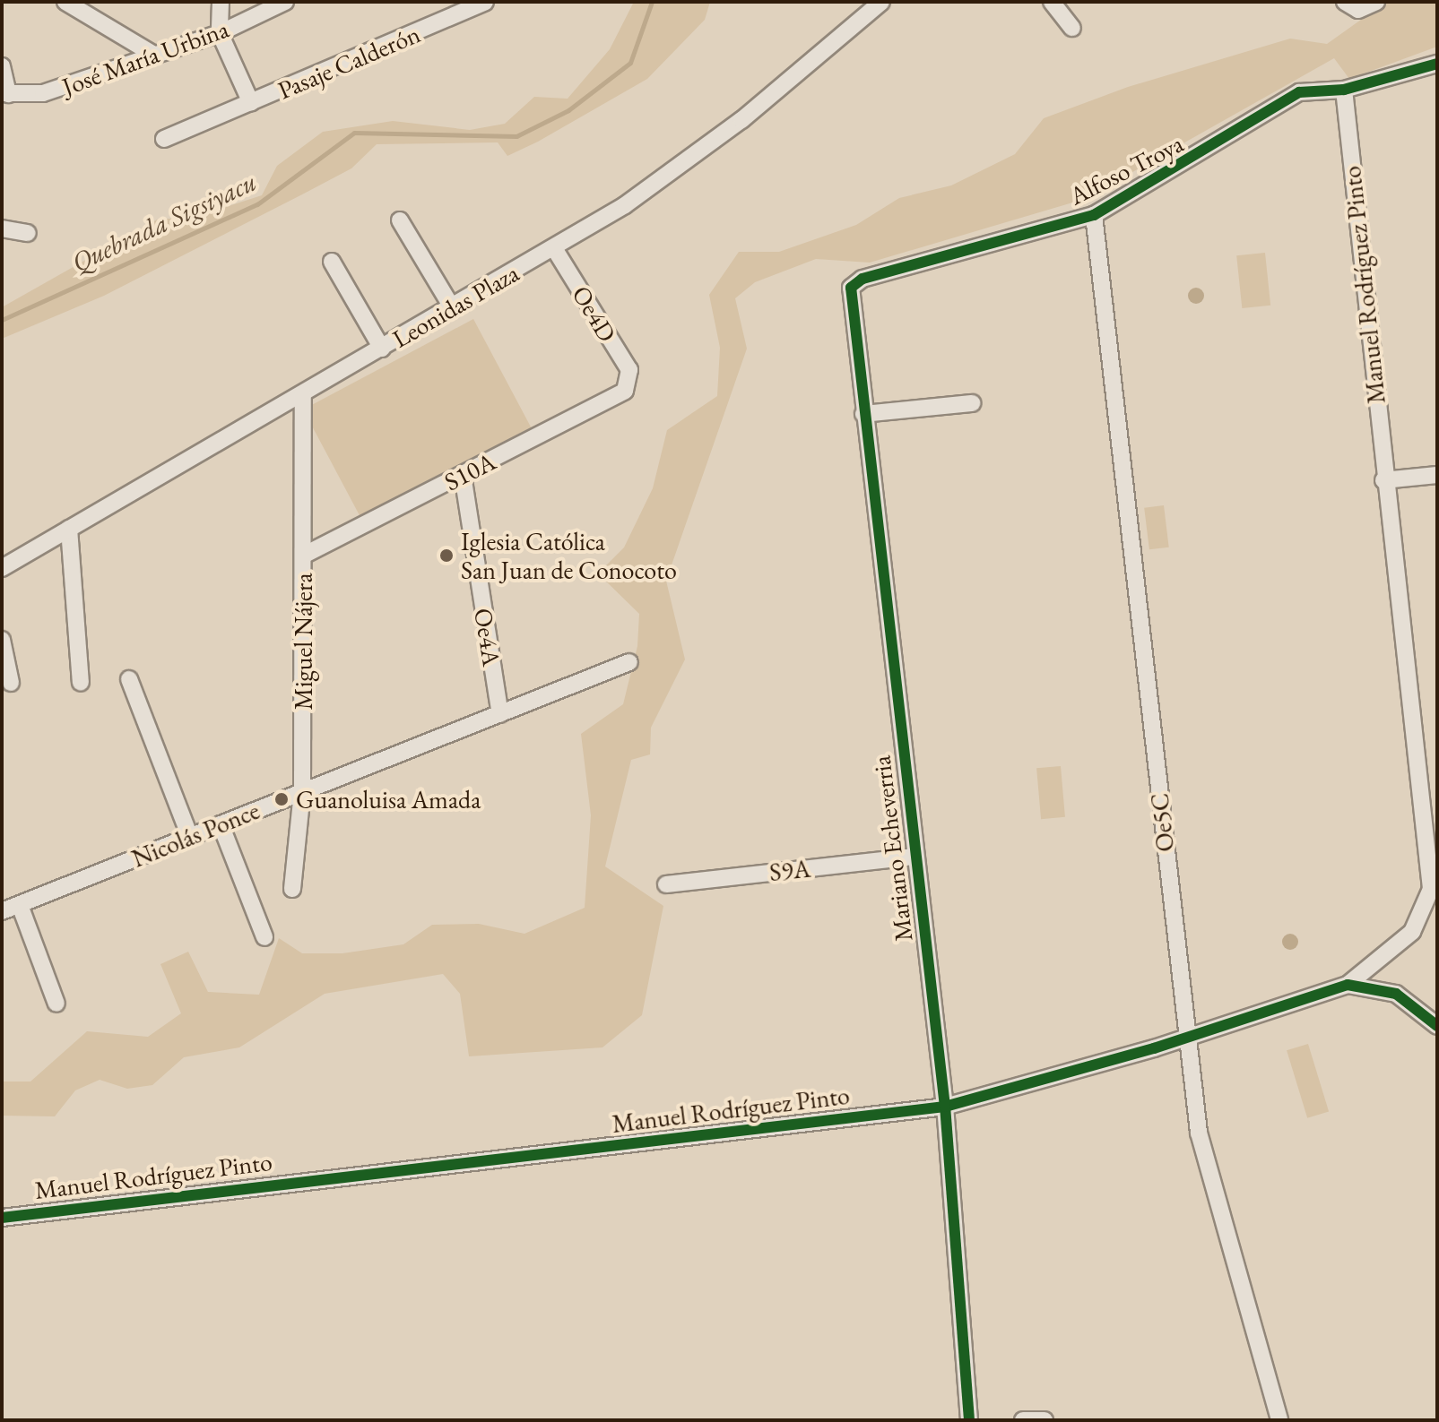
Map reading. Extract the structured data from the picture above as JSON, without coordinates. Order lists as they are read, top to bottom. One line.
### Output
{"streets":{"street":["José María Urbina","Pasaje Calderón","Alfoso Troya","Manuel Rodríguez Pinto","Leonidas Plaza","Oe4D","S10A","Oe4A","Miguel Nájera","Oe5C","Nicolás Ponce","Mariano Echeverria","S9A"]},"crossings":[["Alfoso Troya","Manuel Rodríguez Pinto"],["Alfoso Troya","Oe5C"],["Alfoso Troya","Mariano Echeverria"],["Manuel Rodríguez Pinto","Oe5C"],["Manuel Rodríguez Pinto","Mariano Echeverria"],["Leonidas Plaza","Oe4D"],["Leonidas Plaza","Miguel Nájera"],["Oe4D","S10A"],["S10A","Oe4A"],["S10A","Miguel Nájera"],["Oe4A","Nicolás Ponce"],["Miguel Nájera","Nicolás Ponce"],["Mariano Echeverria","S9A"]],"water":["Quebrada Sigsiyacu"],"places":["Iglesia Católica San Juan de Conocoto","Guanoluisa Amada"]}
